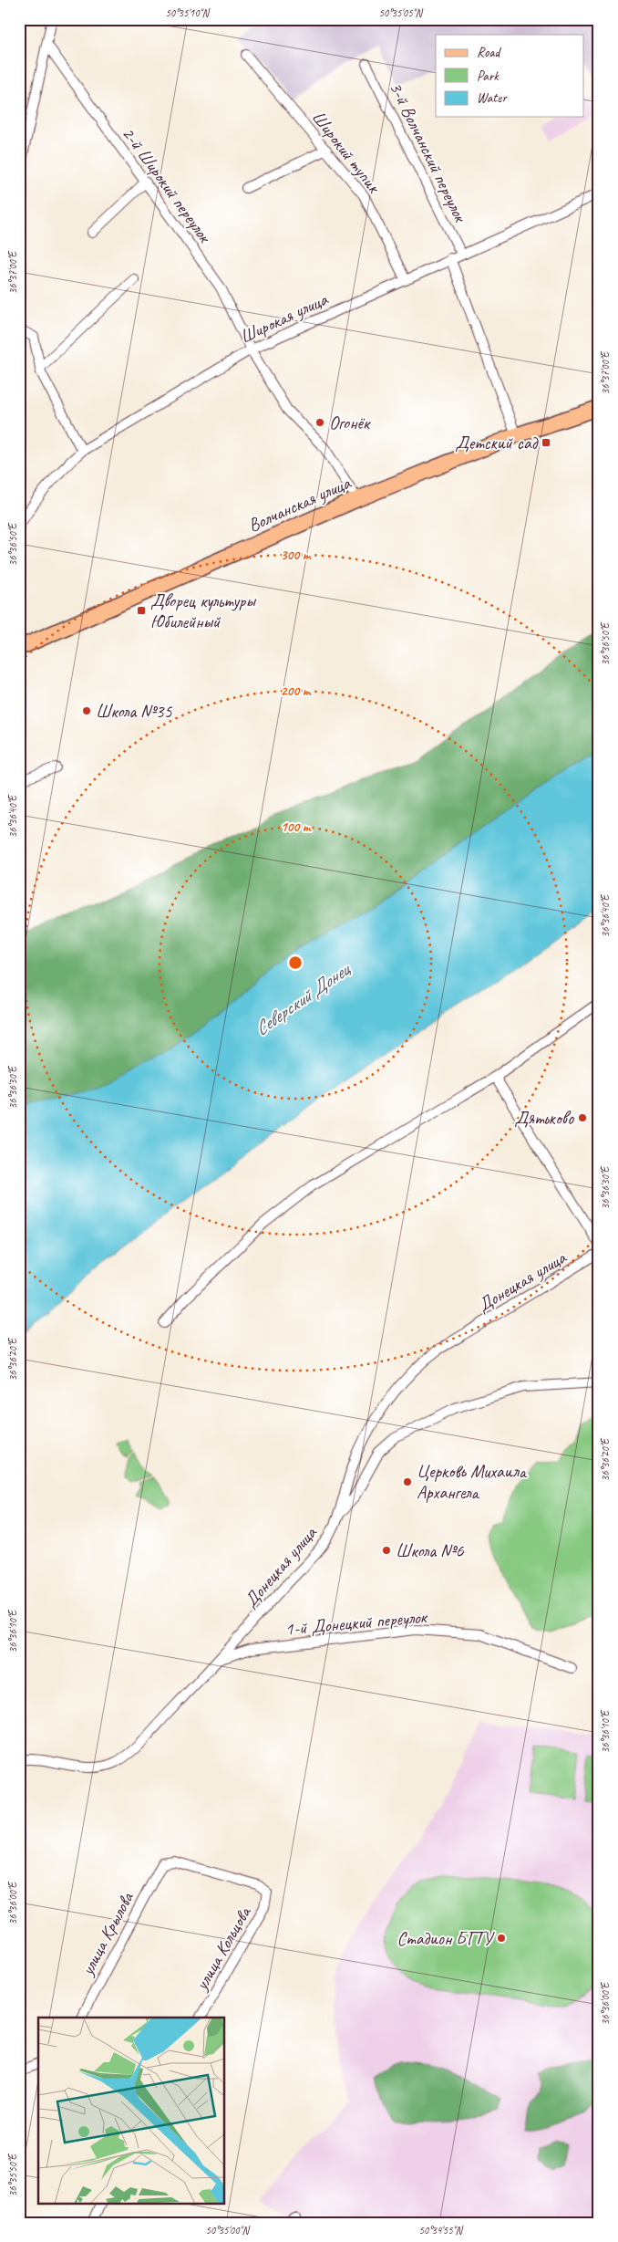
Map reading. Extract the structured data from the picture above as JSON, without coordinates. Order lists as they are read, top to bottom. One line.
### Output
{"streets":{"main road":["Волчанская улица"],"street":["Широкий тупик","3-й Волчанский переулок","2-й Широкий переулок","Широкая улица","Донецкая улица","1-й Донецкий переулок","улица Крылова","улица Кольцова"]},"crossings":[["Широкий тупик","Широкая улица"],["3-й Волчанский переулок","Широкая улица"],["2-й Широкий переулок","Широкая улица"],["2-й Широкий переулок","Волчанская улица"],["Донецкая улица","1-й Донецкий переулок"],["улица Крылова","улица Кольцова"]],"water":["Северский Донец"],"places":{"other":["Огонёк","Школа №35","Дятьково","Церковь Михаила Архангела","Школа №6","Стадион БГТУ"],"transit":["Детский сад","Дворец культуры Юбилейный"]},"legend":["Road","Park","Water"],"coordinates":["50°35'10\"N","50°35'05\"N","36°37'00\"E","36°36'50\"E","36°36'40\"E","36°36'30\"E","36°36'20\"E","36°36'10\"E","36°36'00\"E","36°35'50\"E","50°35'00\"N","50°34'55\"N"],"rings":["300 m","200 m","100 m"]}
